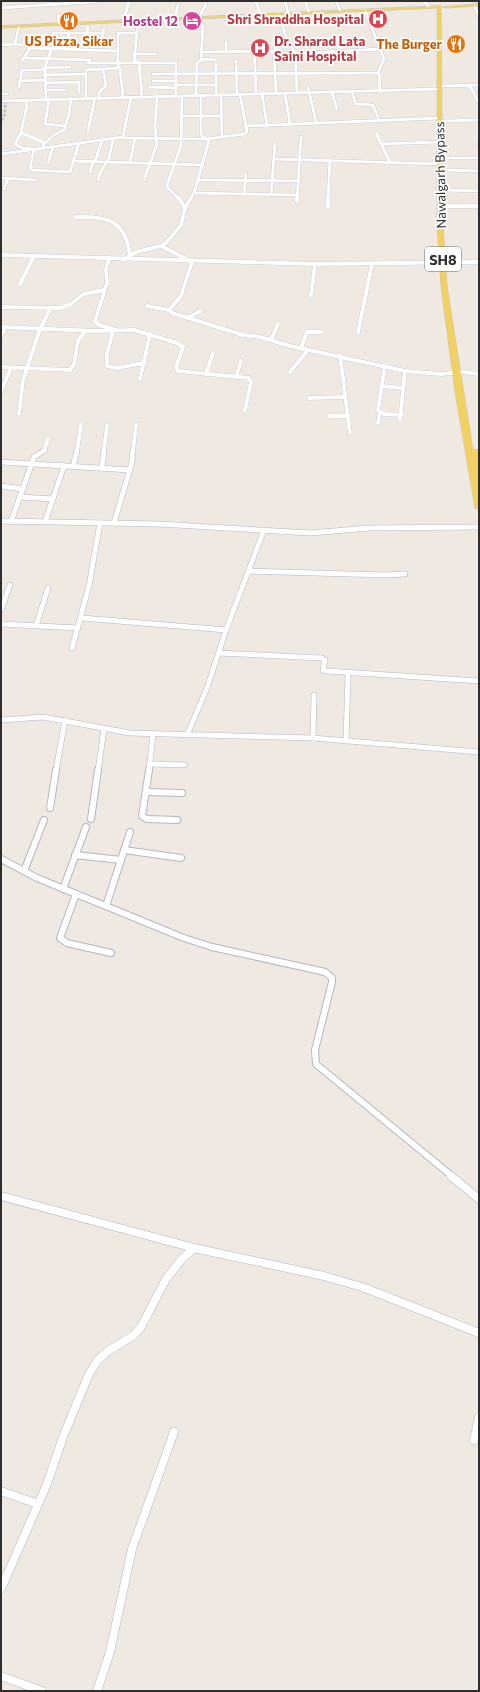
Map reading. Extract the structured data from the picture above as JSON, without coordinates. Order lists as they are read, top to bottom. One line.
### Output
{"streets":{"main road":["Nawalgarh Bypass","SH8"]},"places":{"hospital":["Shri Shraddha Hospital","Dr. Sharad Lata Saini Hospital"],"restaurant":["US Pizza, Sikar","The Burger"],"hotel":["Hostel 12"]}}
